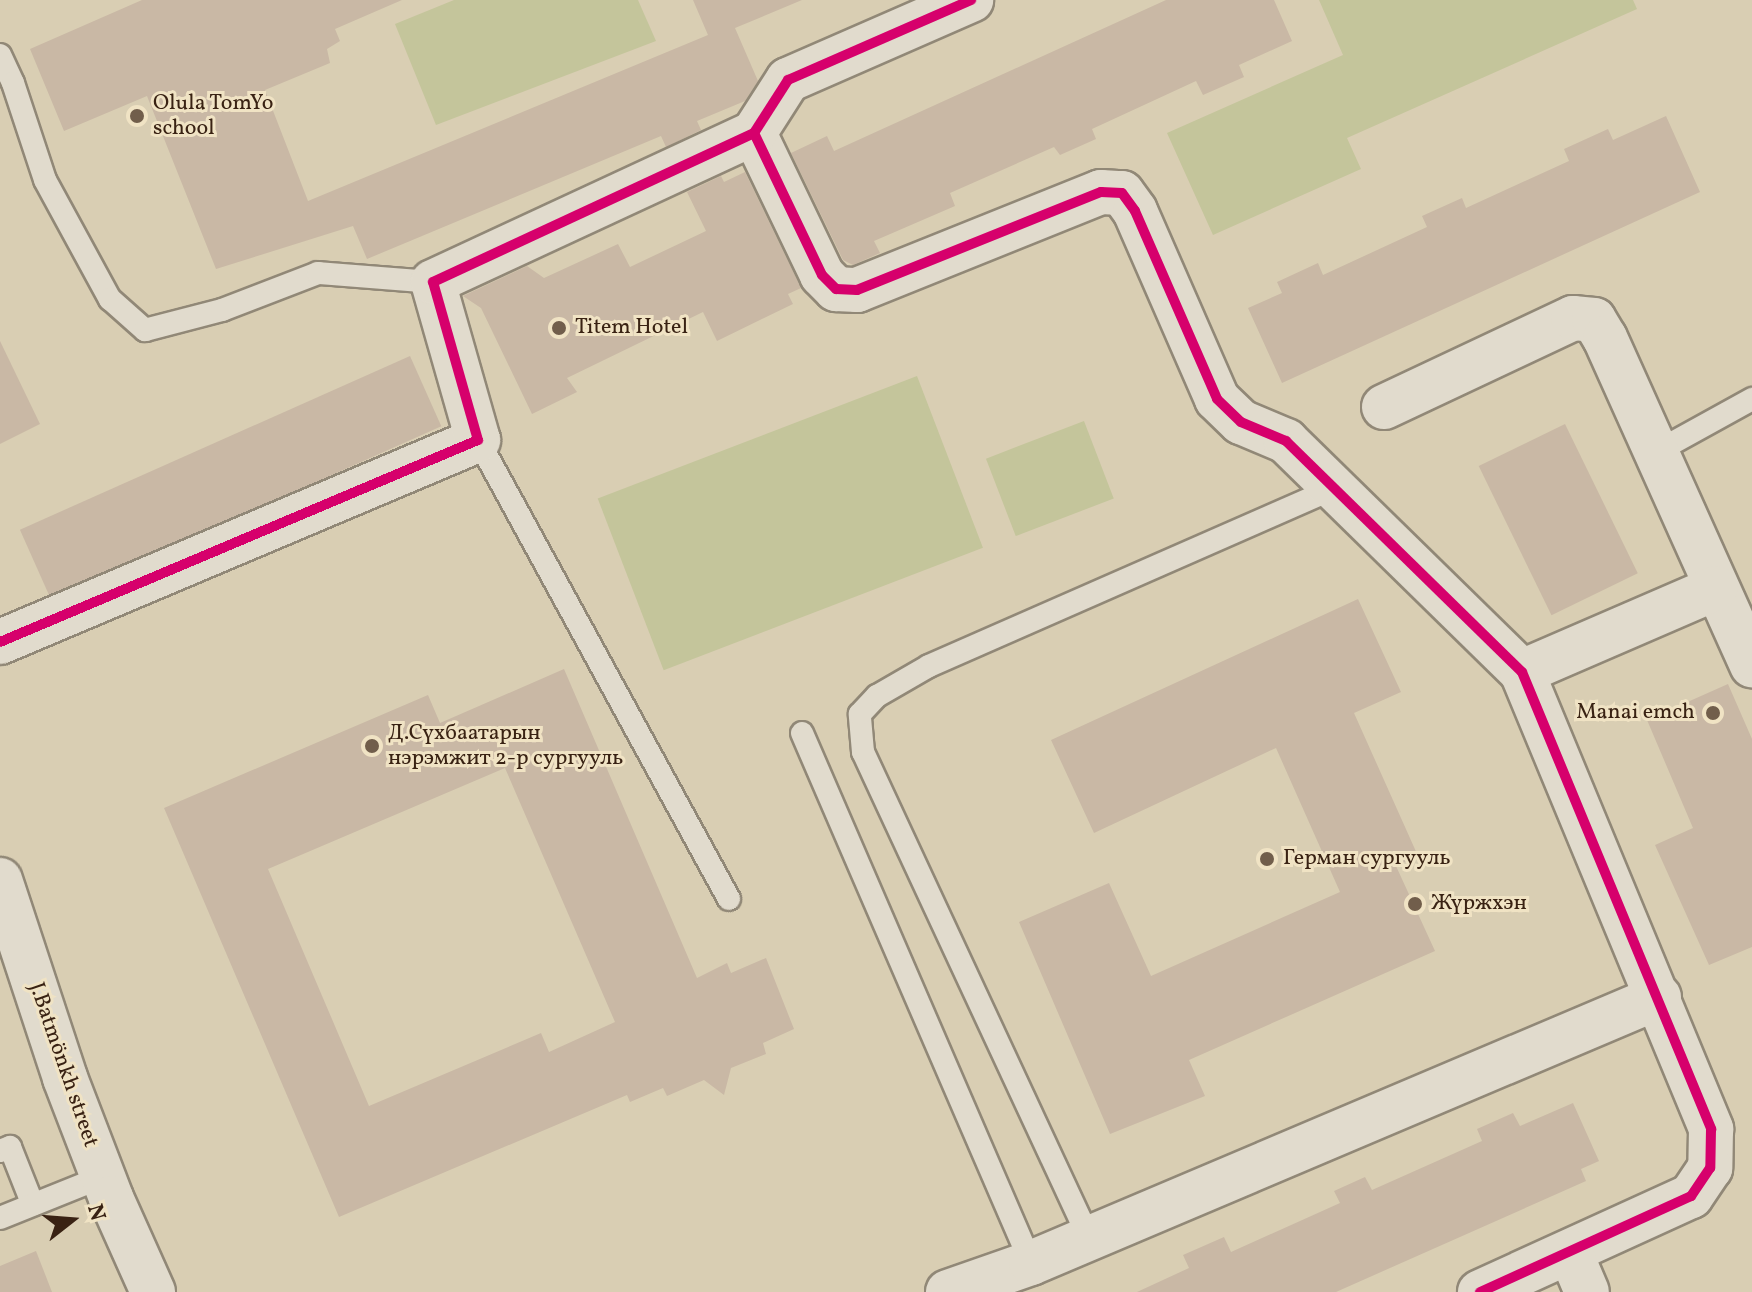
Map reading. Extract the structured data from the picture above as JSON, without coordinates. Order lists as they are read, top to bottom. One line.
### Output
{"streets":{"street":["J.Batmönkh street"]},"places":["Olula TomYo school","Titem Hotel","Manai emch","Д.Сүхбаатарын нэрэмжит 2-р сургууль","Герман сургууль","Жүржхэн"],"north":"right"}
